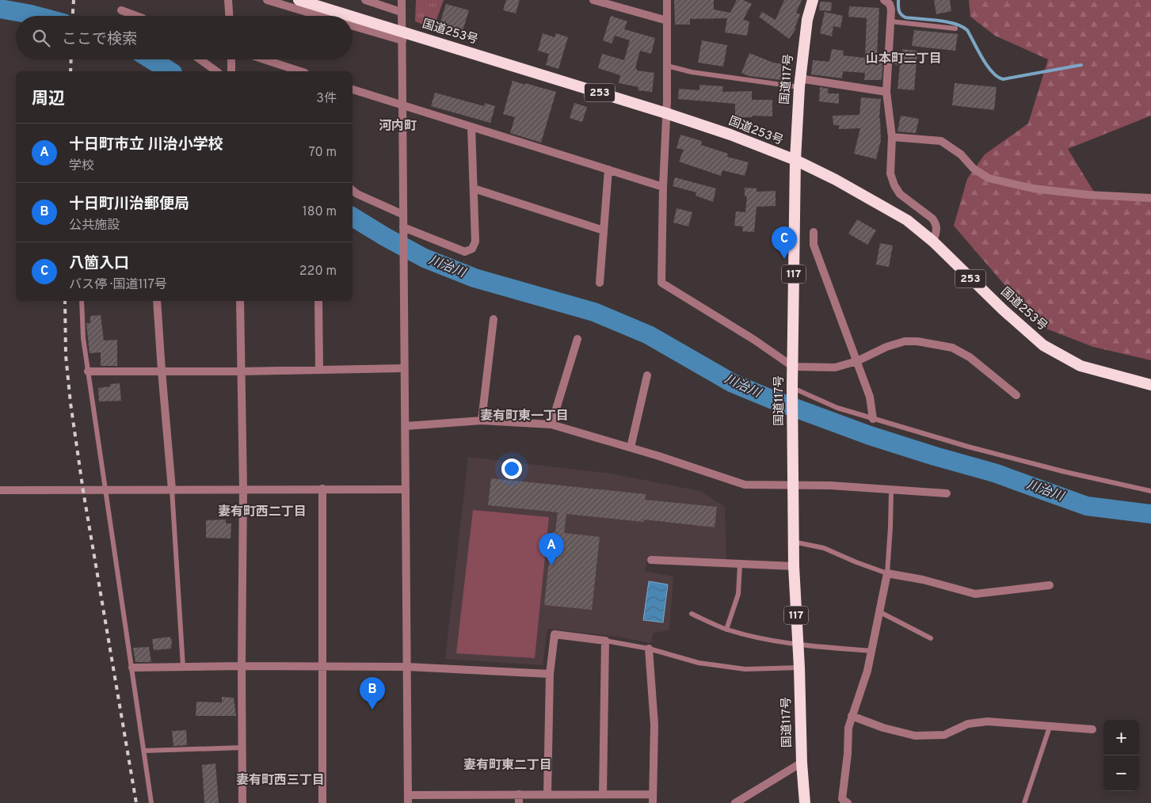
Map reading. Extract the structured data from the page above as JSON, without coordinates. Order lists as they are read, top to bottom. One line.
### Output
{"streets":{"highway":["国道253号","国道117号","253","117"]},"crossings":[["国道253号","国道117号"]],"districts":["山本町二丁目","河内町","妻有町東一丁目","妻有町西二丁目","妻有町東二丁目","妻有町西三丁目"],"water":["川治川"],"page":{"search":"ここで検索","heading":["周辺","3件"],"list":[{"mark":"A","name":"十日町市立 川治小学校","note":"学校","value":"70 m"},{"mark":"B","name":"十日町川治郵便局","note":"公共施設","value":"180 m"},{"mark":"C","name":"八箇入口","note":"バス停 · 国道117号","value":"220 m"}],"pins":["C","A","B"],"map_buttons":["+","−"]}}
